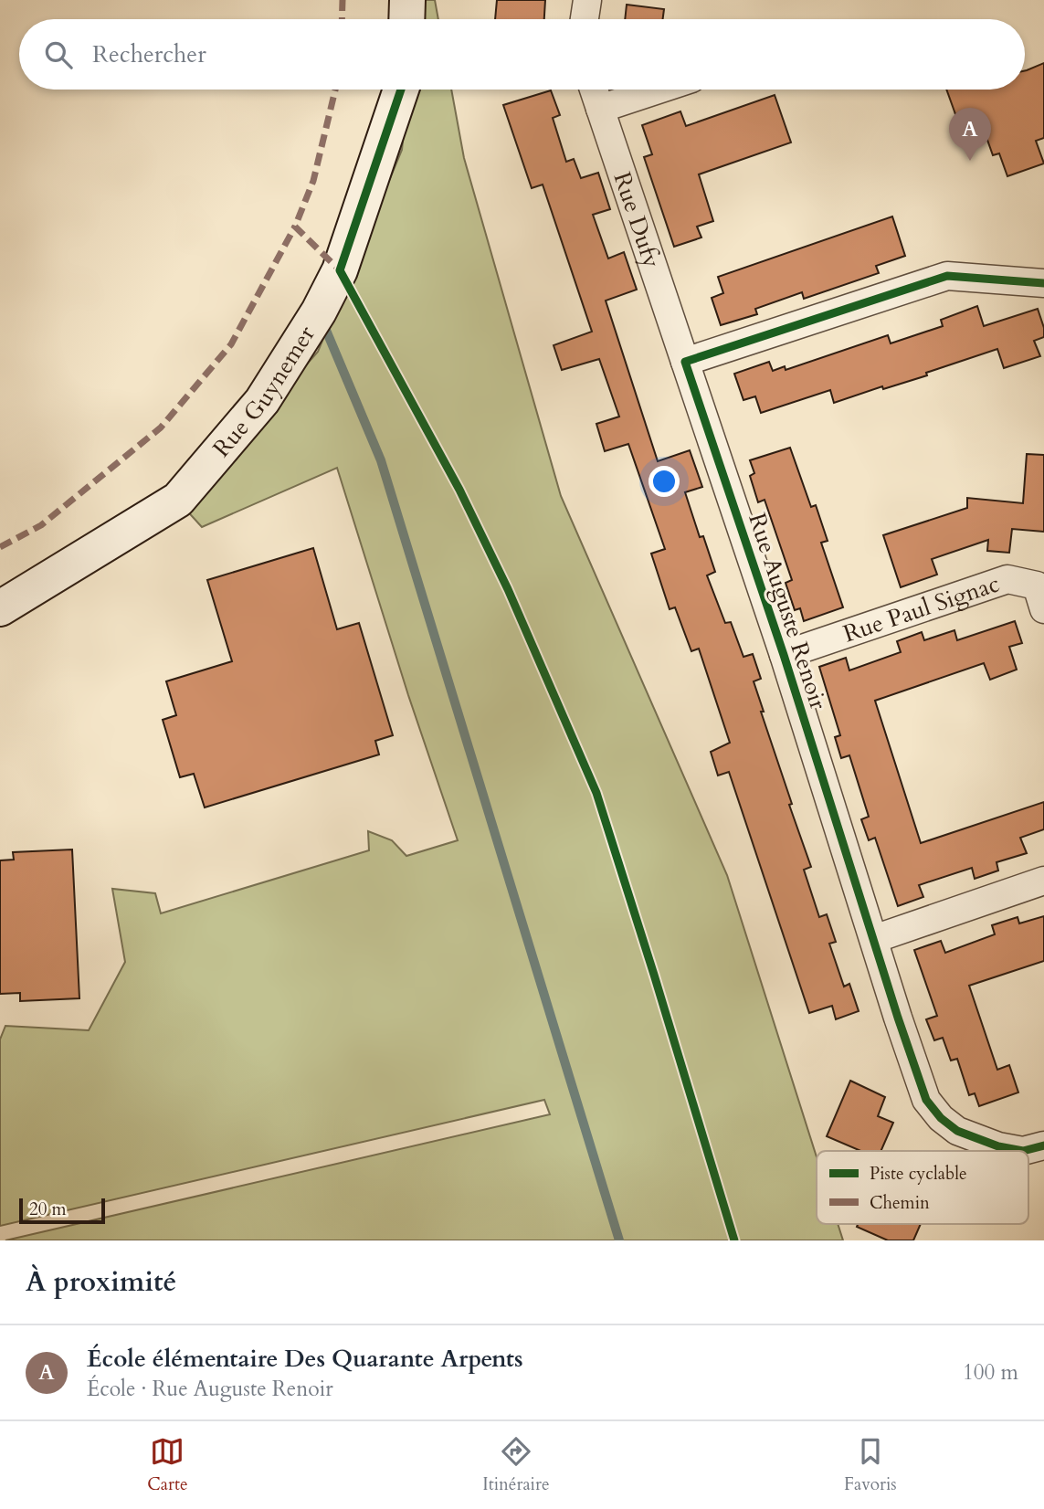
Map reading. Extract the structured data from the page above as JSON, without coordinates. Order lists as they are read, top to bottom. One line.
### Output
{"streets":{"street":["Rue Dufy","Rue Guynemer","Rue Paul Signac","Rue Auguste Renoir"]},"crossings":[["Rue Dufy","Rue Auguste Renoir"],["Rue Paul Signac","Rue Auguste Renoir"]],"legend":["Piste cyclable","Chemin"],"scale_bar":"20 m","page":{"search":"Rechercher","pins":"A","scale":"20 m","heading":"À proximité","list":[{"mark":"A","name":"École élémentaire Des Quarante Arpents","note":"École · Rue Auguste Renoir","value":"100 m"}],"nav":["Carte","Itinéraire","Favoris"]}}
